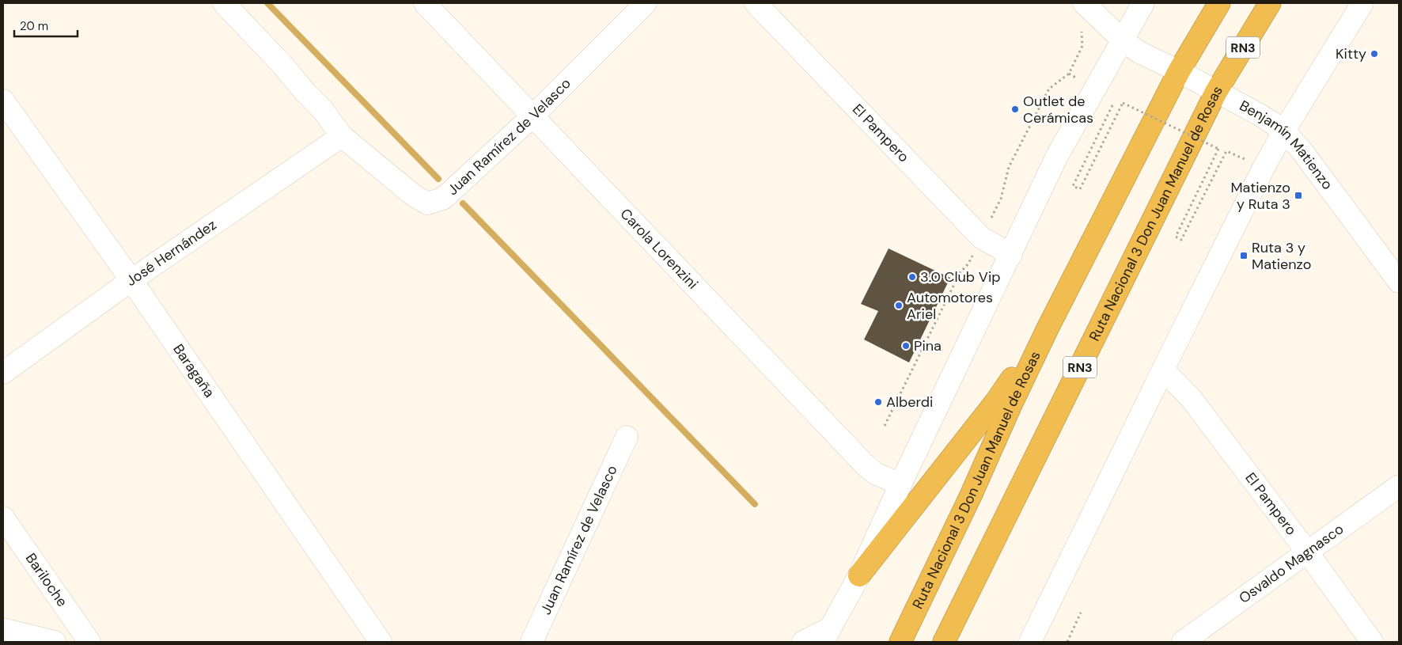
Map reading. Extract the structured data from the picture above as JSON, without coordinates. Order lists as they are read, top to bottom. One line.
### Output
{"streets":{"highway":["RN3","Ruta Nacional 3 Don Juan Manuel de Rosas"],"street":["El Pampero","Juan Ramírez de Velasco","Benjamín Matienzo","Carola Lorenzini","José Hernández","Baragaña","Osvaldo Magnasco","Bariloche"]},"crossings":[["El Pampero","Osvaldo Magnasco"],["Juan Ramírez de Velasco","Carola Lorenzini"],["Juan Ramírez de Velasco","José Hernández"],["Benjamín Matienzo","Ruta Nacional 3 Don Juan Manuel de Rosas"],["José Hernández","Baragaña"]],"places":{"other":["Kitty","Outlet de Cerámicas","3.0 Club Vip","Automotores Ariel","Pina","Alberdi"],"transit":["Matienzo y Ruta 3","Ruta 3 y Matienzo"]},"scale_bar":"20 m"}
